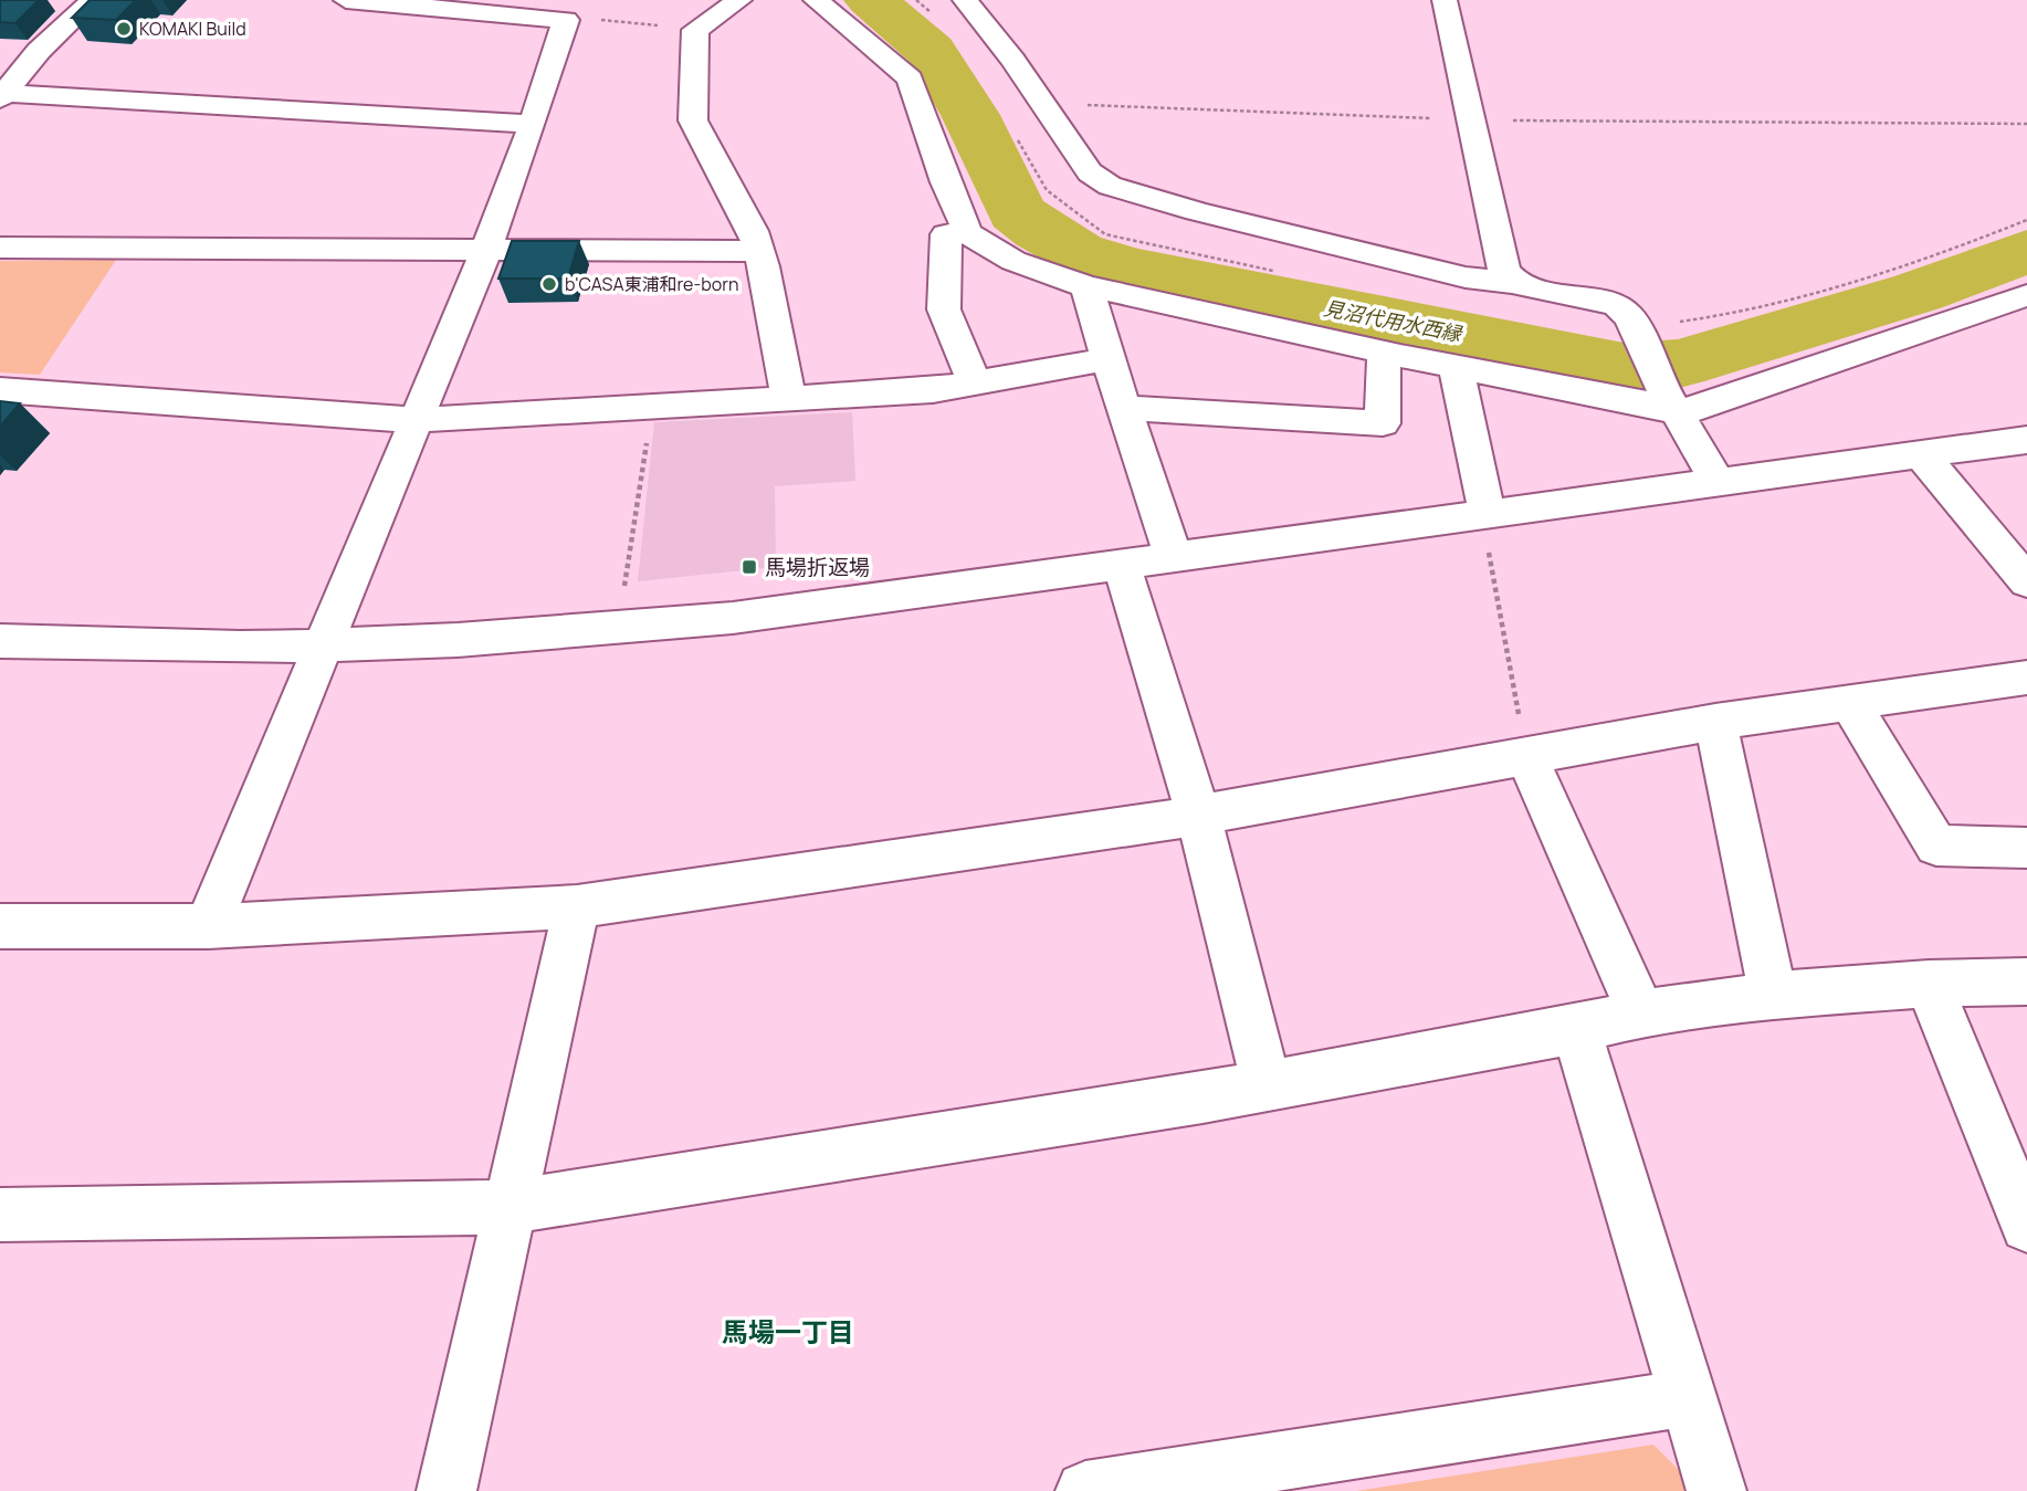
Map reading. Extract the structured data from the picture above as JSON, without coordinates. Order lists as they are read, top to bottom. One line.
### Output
{"districts":["馬場一丁目"],"water":["見沼代用水西縁"],"places":{"other":["KOMAKI Build","b'CASA東浦和re-born"],"transit":["馬場折返場"]}}
